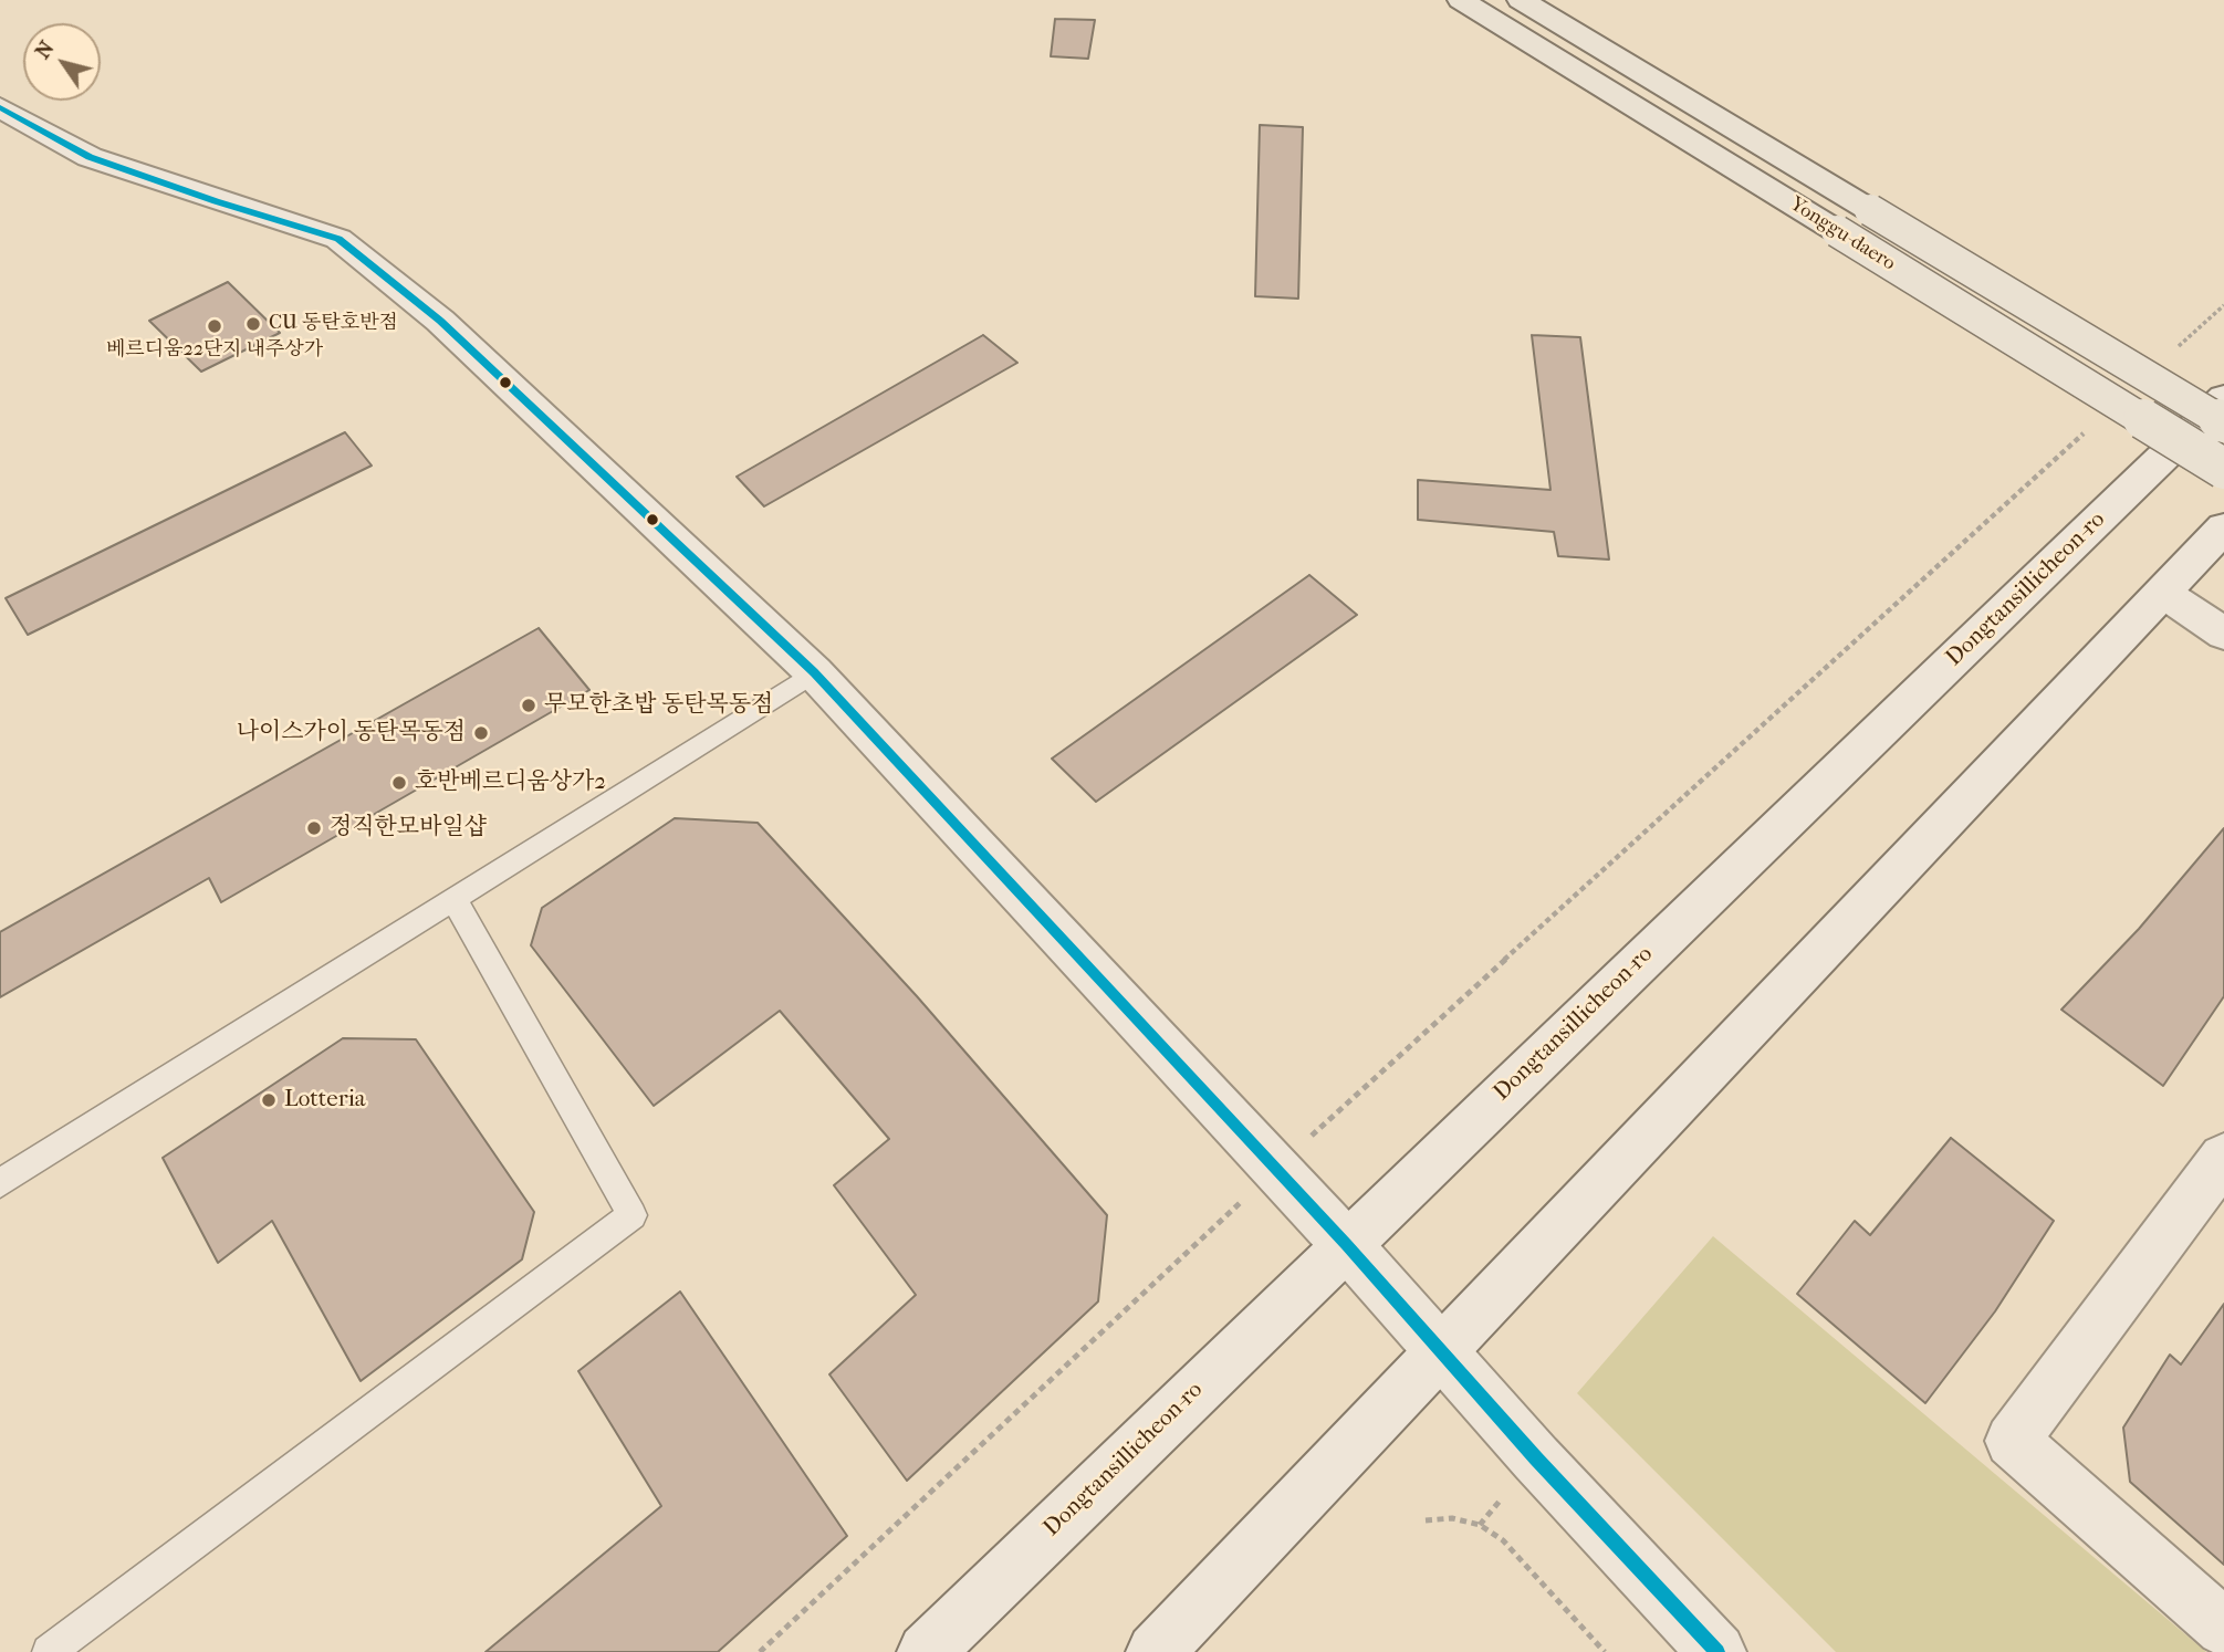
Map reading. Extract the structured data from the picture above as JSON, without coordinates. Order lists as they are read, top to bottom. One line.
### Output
{"streets":{"highway":["Yonggu-daero"],"main road":["Dongtansillicheon-ro"]},"places":["CU 동탄호반점","베르디움22단지 내주상가","무모한초밥 동탄목동점","나이스가이 동탄목동점","호반베르디움상가2","정직한모바일샵","Lotteria"],"north":"top left"}
